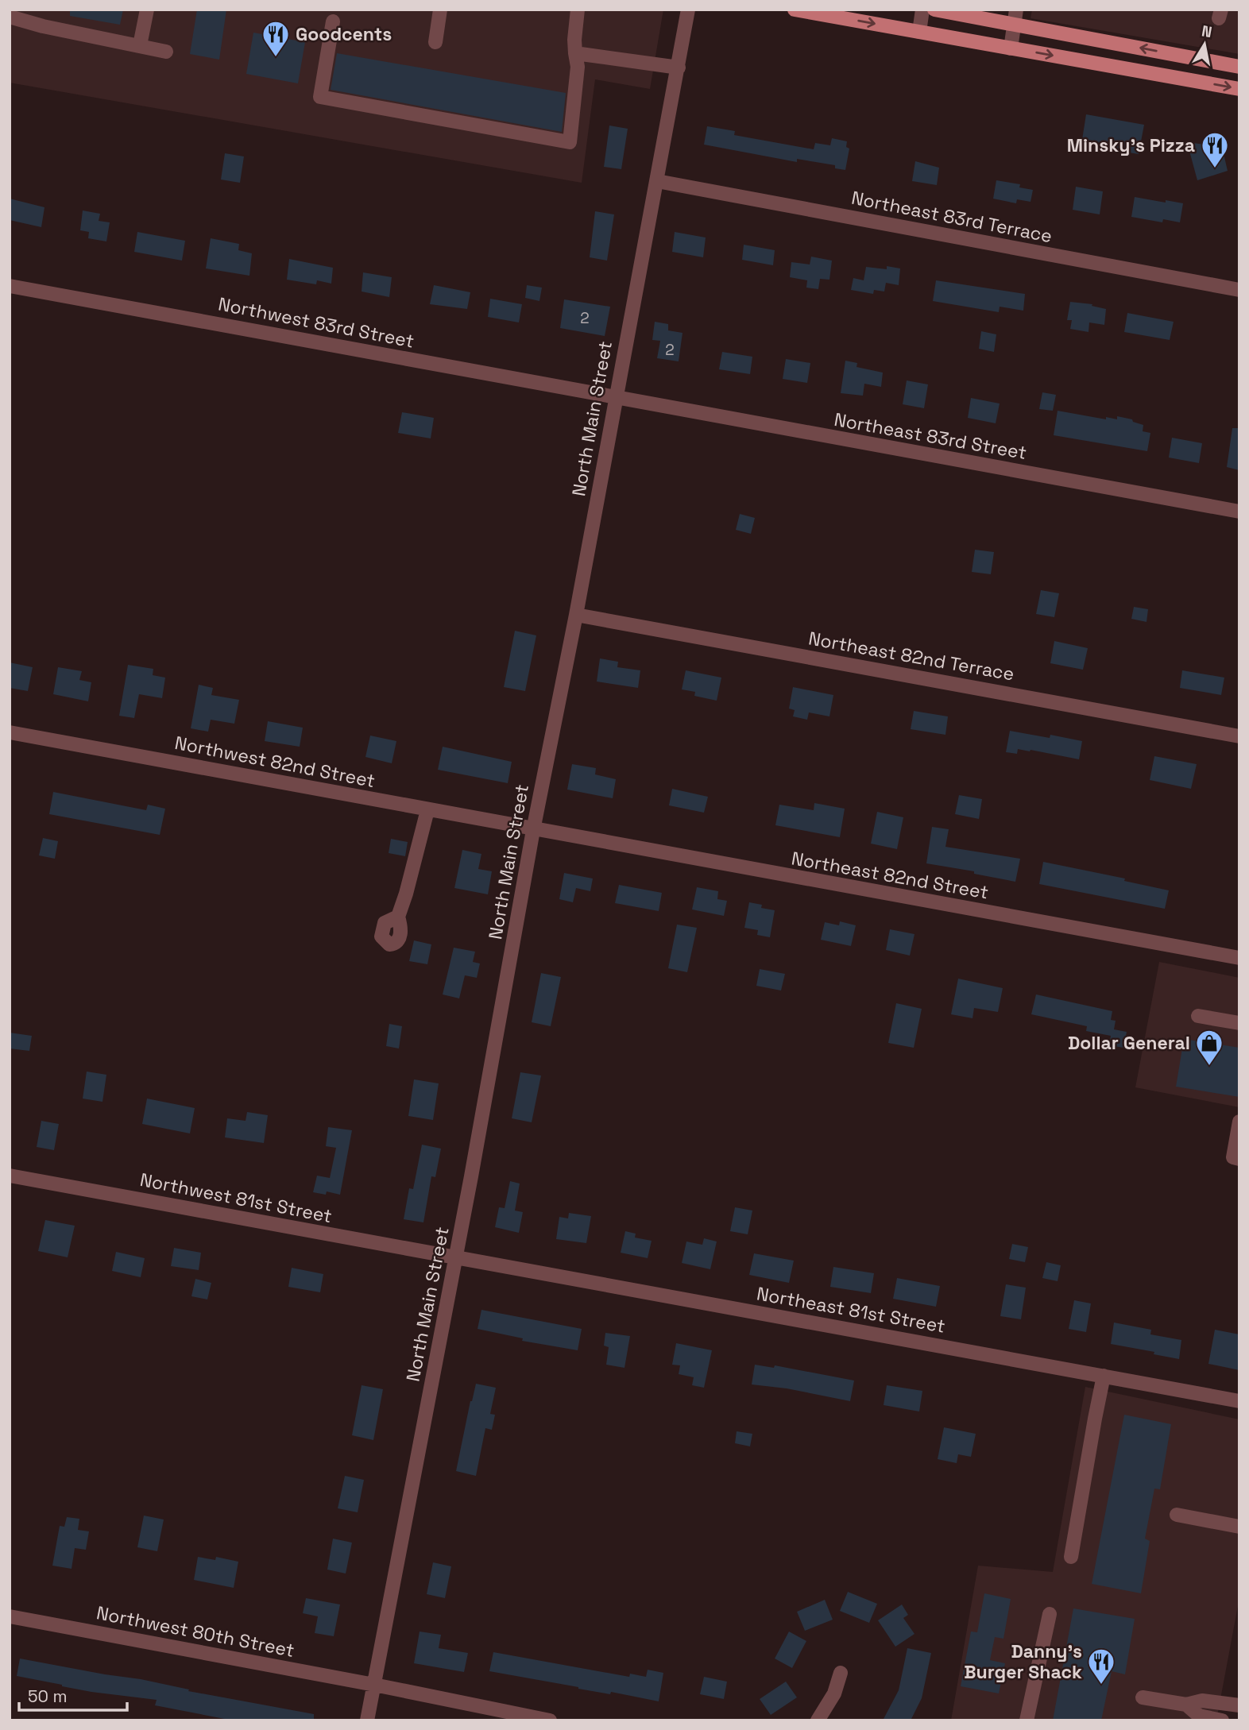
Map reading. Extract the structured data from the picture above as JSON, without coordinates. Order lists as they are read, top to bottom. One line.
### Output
{"streets":{"street":["Northeast 83rd Terrace","Northwest 83rd Street","North Main Street","Northeast 83rd Street","Northeast 82nd Terrace","Northwest 82nd Street","Northeast 82nd Street","Northwest 81st Street","Northeast 81st Street","Northwest 80th Street"]},"crossings":[["Northeast 83rd Terrace","North Main Street"],["Northwest 83rd Street","North Main Street"],["Northwest 83rd Street","Northeast 83rd Street"],["North Main Street","Northeast 83rd Street"],["North Main Street","Northeast 82nd Terrace"],["North Main Street","Northwest 82nd Street"],["North Main Street","Northeast 82nd Street"],["North Main Street","Northwest 81st Street"],["North Main Street","Northeast 81st Street"],["North Main Street","Northwest 80th Street"],["Northwest 82nd Street","Northeast 82nd Street"],["Northwest 81st Street","Northeast 81st Street"]],"places":{"restaurant":["Goodcents","Minsky's Pizza","Danny's Burger Shack"],"shop":["Dollar General"]},"house_numbers":["2","2"],"scale_bar":"50 m","north":"top"}
